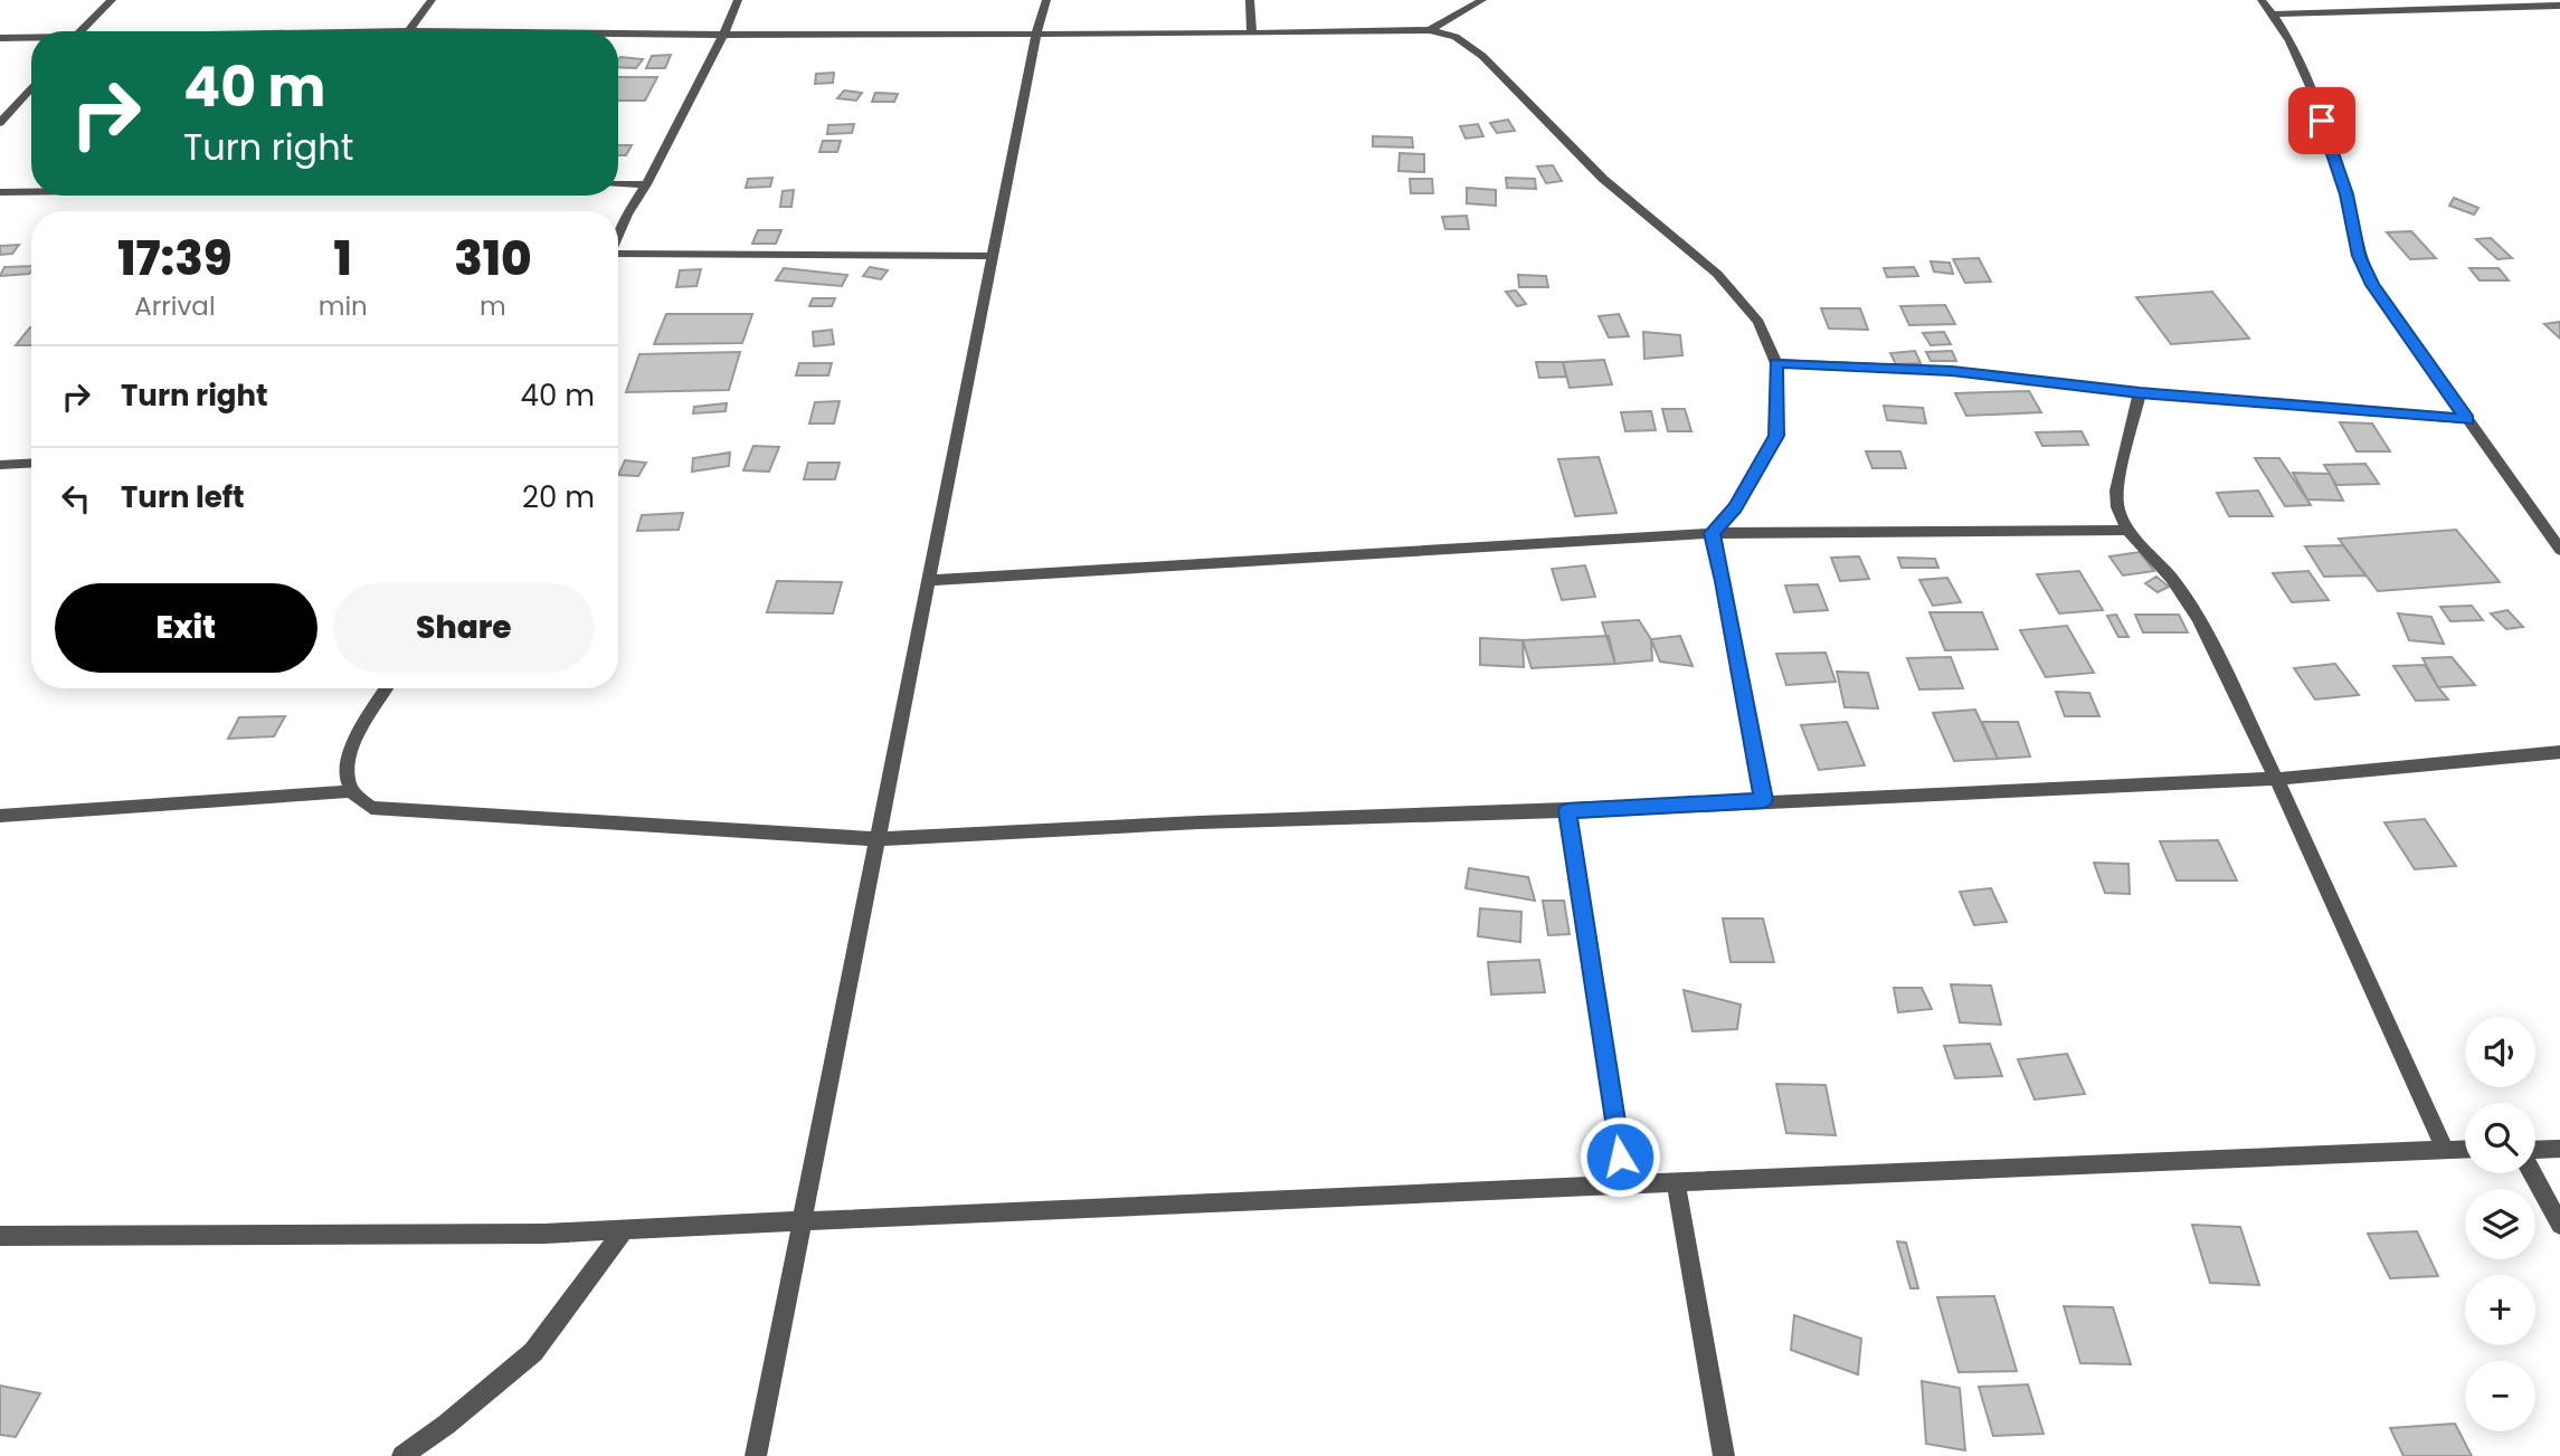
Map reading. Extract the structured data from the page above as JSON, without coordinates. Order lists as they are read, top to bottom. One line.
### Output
{"page":{"turn":["40 m","Turn right"],"eta":["17:39","Arrival","1","min","310","m"],"list":[{"name":"Turn right","value":"40 m"},{"name":"Turn left","value":"20 m"}],"buttons":["Exit","Share"],"map_buttons":["+","−"]}}
